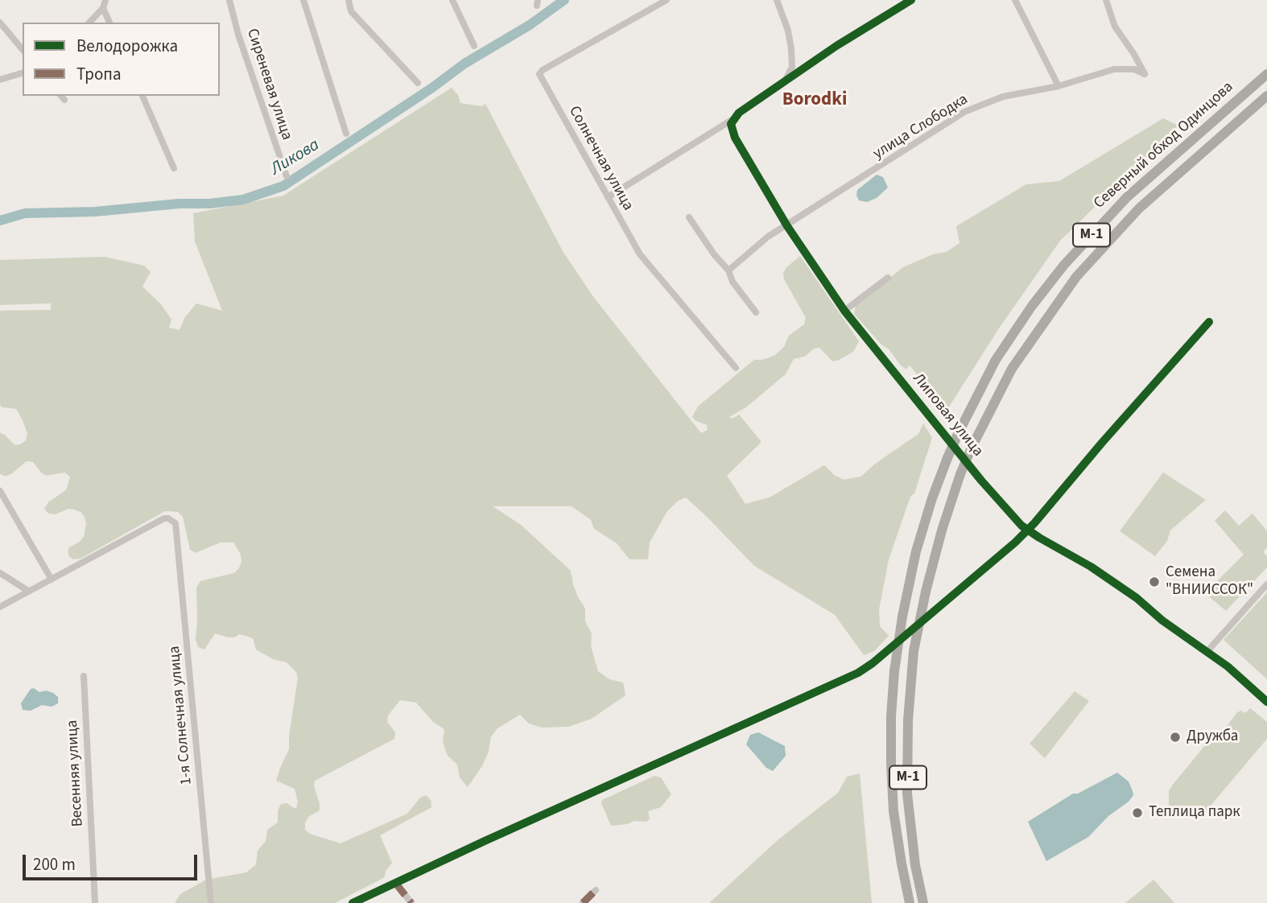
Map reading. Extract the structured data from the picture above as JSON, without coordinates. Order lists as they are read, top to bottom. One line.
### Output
{"streets":{"highway":["Северный обход Одинцова","М-1"],"street":["Сиреневая улица","улица Слободка","Солнечная улица","Липовая улица","1-я Солнечная улица","Весенняя улица"]},"crossings":[["улица Слободка","Липовая улица"]],"districts":["Borodki"],"water":["Ликова"],"places":["Семена \"ВНИИССОК\"","Дружба","Теплица парк"],"legend":["Велодорожка","Тропа"],"scale_bar":"200 m"}
